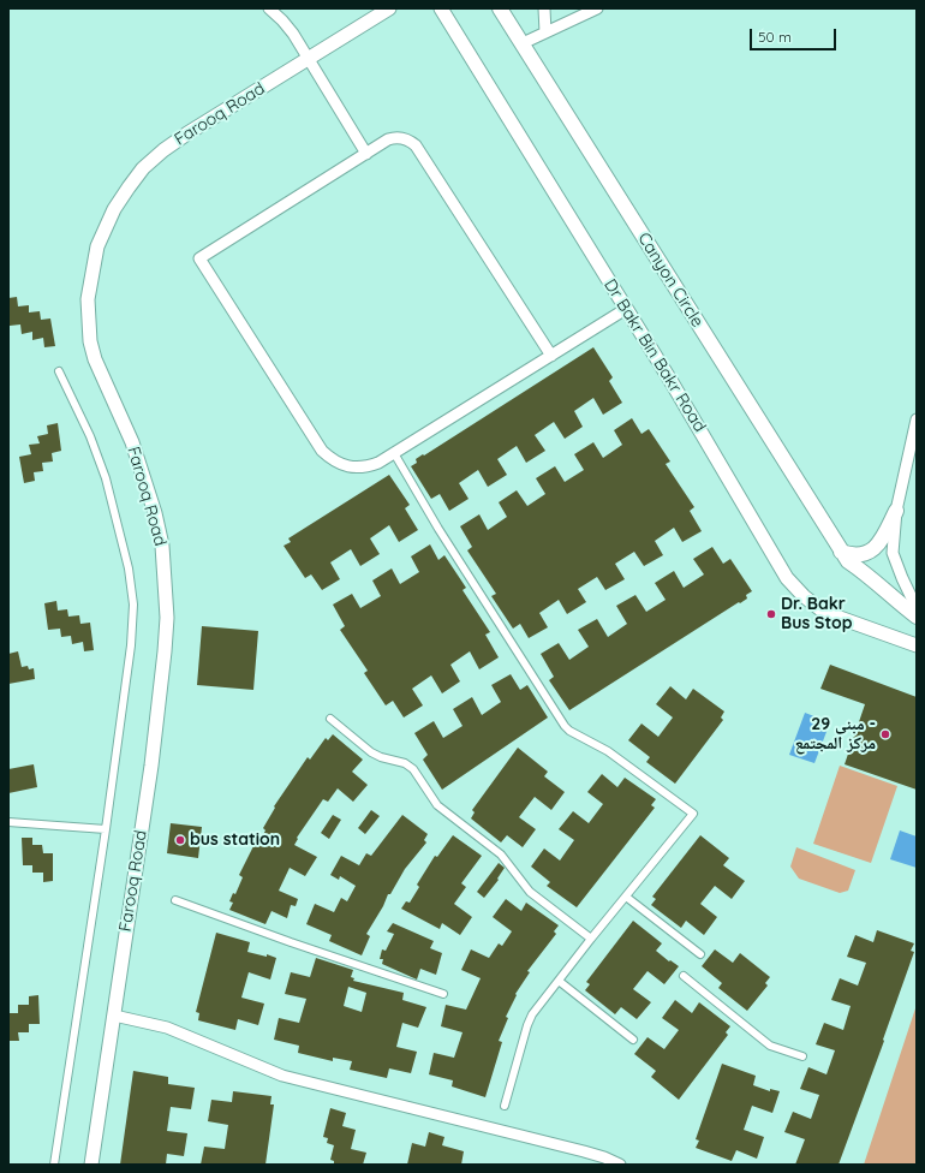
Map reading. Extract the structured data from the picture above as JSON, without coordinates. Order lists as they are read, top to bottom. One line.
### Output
{"streets":{"main road":["Canyon Circle"],"street":["Farooq Road","Dr Bakr Bin Bakr Road"]},"places":["Dr. Bakr Bus Stop","مبنى 29 - مركز المجتمع","bus station"],"scale_bar":"50 m"}
